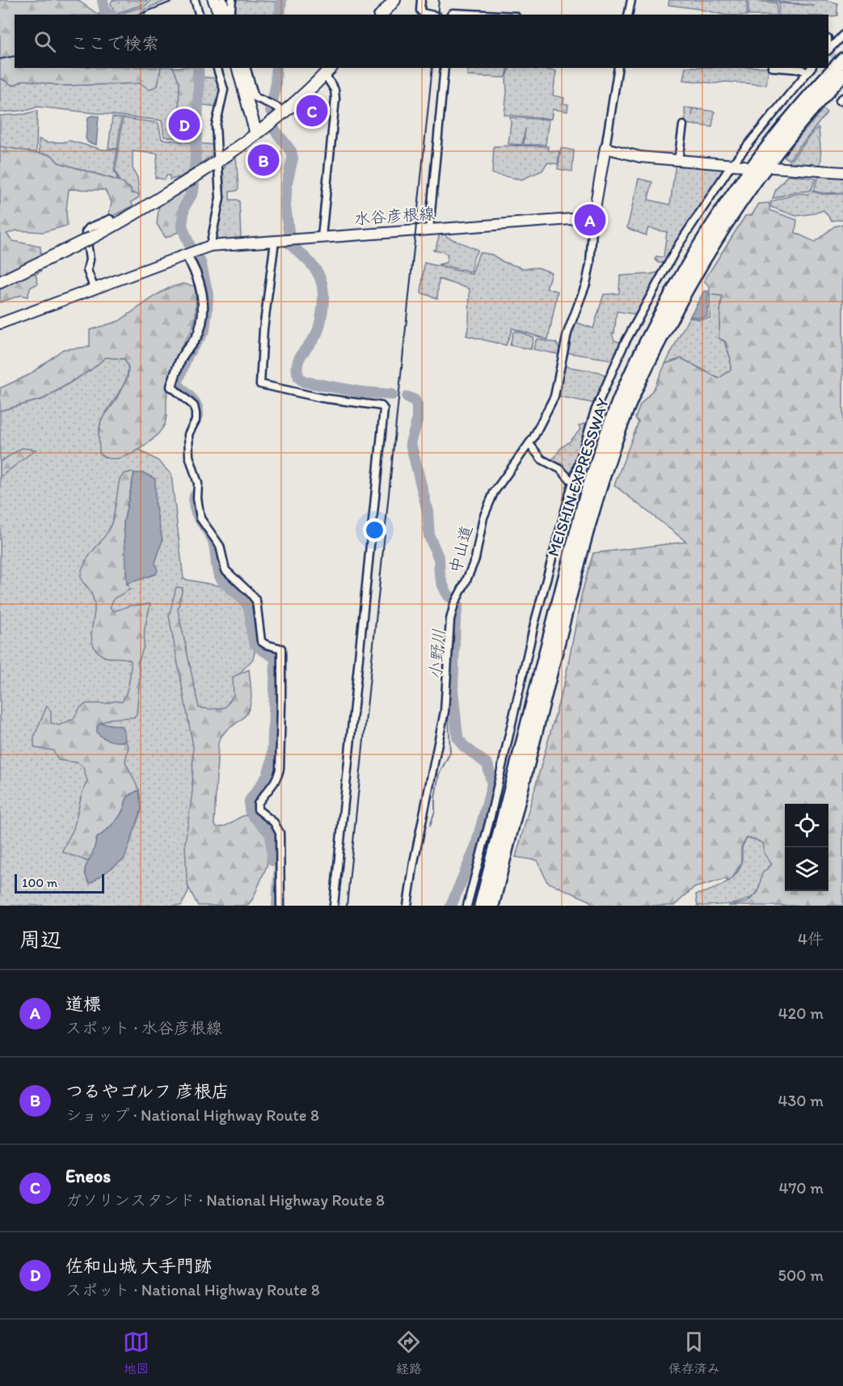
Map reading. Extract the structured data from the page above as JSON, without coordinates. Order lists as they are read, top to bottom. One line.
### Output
{"streets":{"highway":["MEISHIN EXPRESSWAY"],"main road":["水谷彦根線"],"street":["中山道"]},"crossings":[["水谷彦根線","中山道"]],"water":["小野川"],"scale_bar":"100 m","page":{"search":"ここで検索","pins":["C","D","B","A"],"scale":"100 m","heading":["周辺","4件"],"list":[{"mark":"A","name":"道標","note":"スポット · 水谷彦根線","value":"420 m"},{"mark":"B","name":"つるやゴルフ 彦根店","note":"ショップ · National Highway Route 8","value":"430 m"},{"mark":"C","name":"Eneos","note":"ガソリンスタンド · National Highway Route 8","value":"470 m"},{"mark":"D","name":"佐和山城 大手門跡","note":"スポット · National Highway Route 8","value":"500 m"}],"nav":["地図","経路","保存済み"]}}
